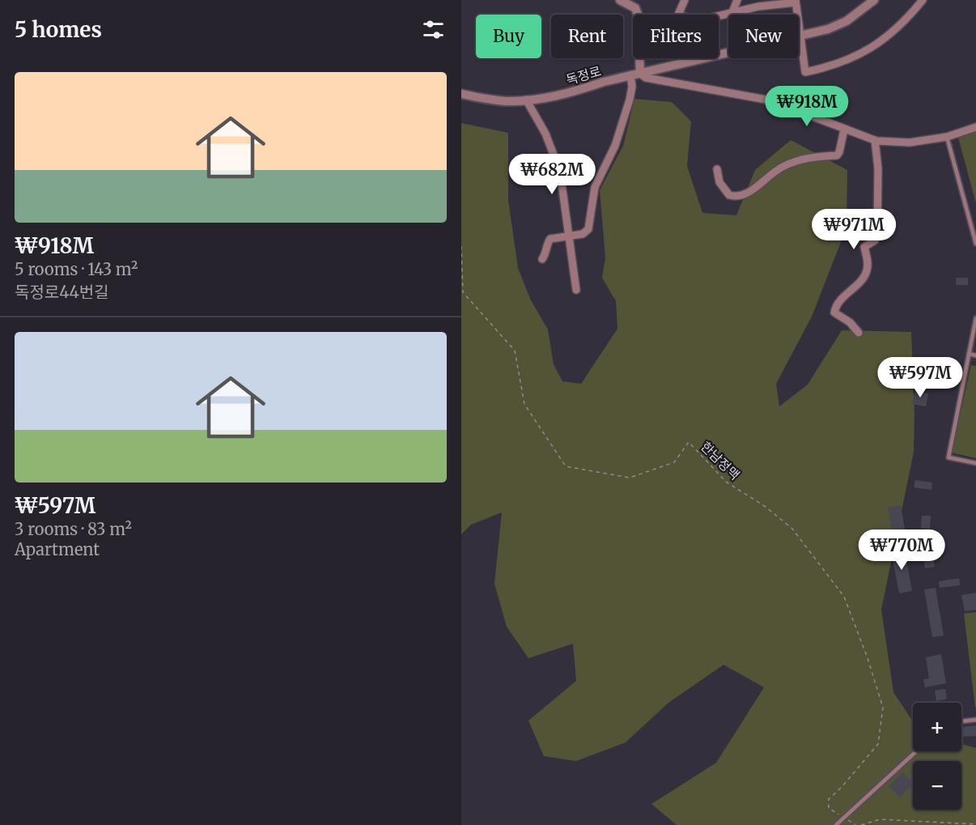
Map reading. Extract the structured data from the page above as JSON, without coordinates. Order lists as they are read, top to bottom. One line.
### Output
{"streets":{"street":["독정로"],"path":["한남정맥"]},"page":{"heading":"5 homes","chip":["Buy","Rent","Filters","New"],"list":[{"name":"₩918M","note":"5 rooms · 143 m² · 독정로44번길"},{"name":"₩597M","note":"3 rooms · 83 m² · Apartment"}],"price":["₩918M","₩682M","₩971M","₩597M","₩770M"],"map_buttons":["+","−"]}}
